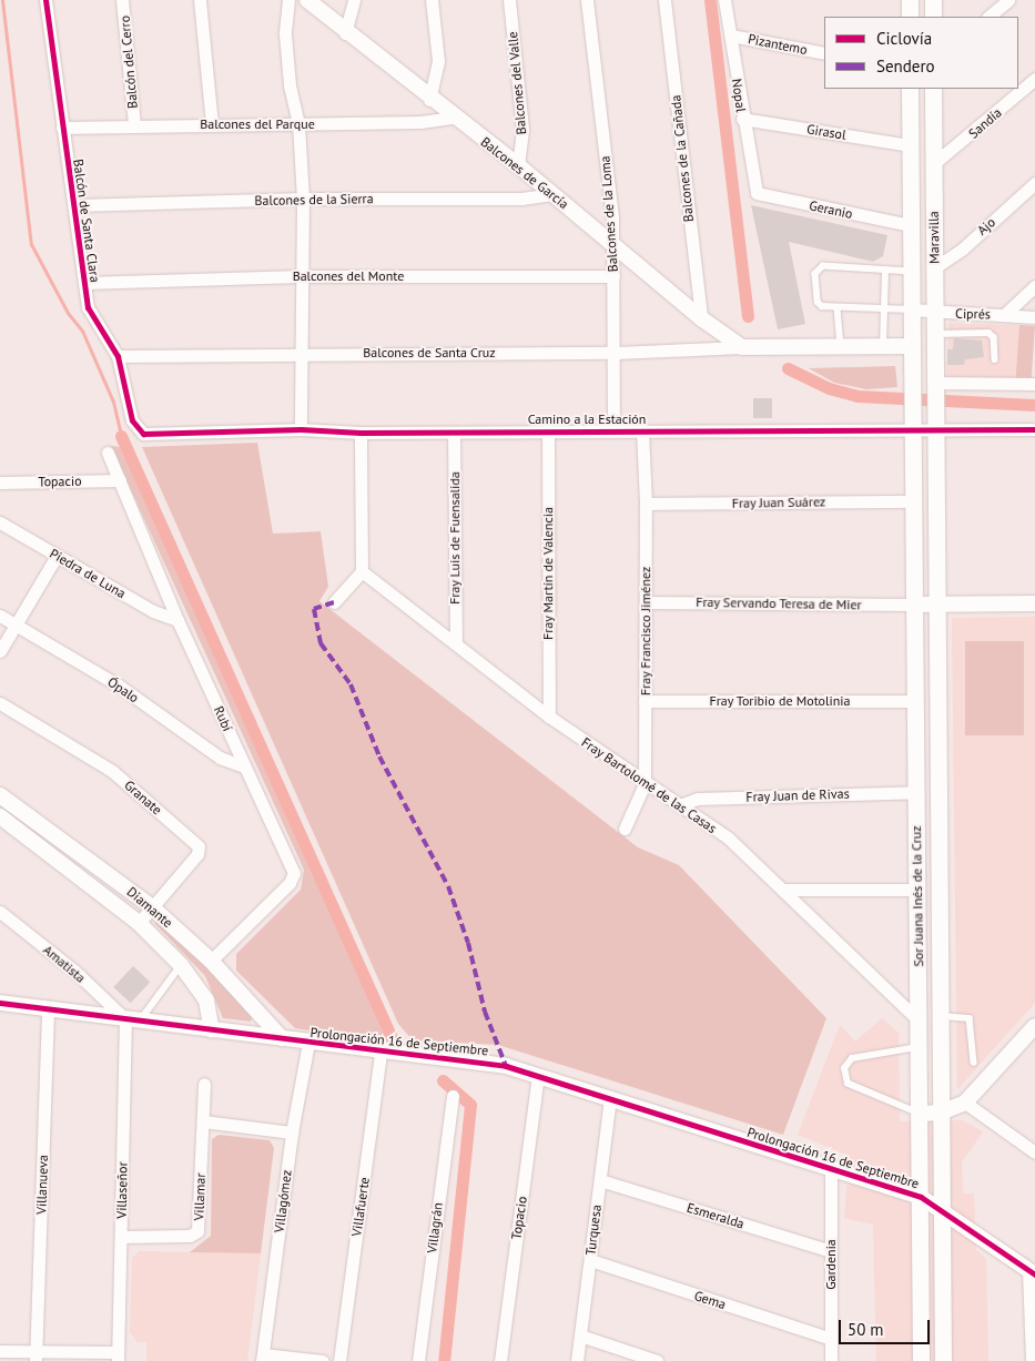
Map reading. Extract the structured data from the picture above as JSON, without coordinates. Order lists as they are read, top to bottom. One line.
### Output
{"streets":{"main road":["Maravilla","Sor Juana Inés de la Cruz"],"street":["Pizantemo","Balcón del Cerro","Balcones del Valle","Nopal","Sandía","Balcones del Parque","Girasol","Balcones de la Cañada","Balcones de García","Balcones de la Sierra","Geranio","Balcones de la Loma","Balcón de Santa Clara","Ajo","Balcones del Monte","Ciprés","Balcones de Santa Cruz","Camino a la Estación","Topacio","Fray Juan Suárez","Fray Luis de Fuensalida","Piedra de Luna","Fray Martín de Valencia","Fray Servando Teresa de Mier","Fray Francisco Jiménez","Ópalo","Fray Toribio de Motolinia","Rubí","Fray Bartolomé de las Casas","Fray Juan de Rivas","Granate","Diamante","Amatista","Prolongación 16 de Septiembre","Villanueva","Villaseñor","Villamar","Villagómez","Villafuerte","Esmeralda","Villagrán","Turquesa","Gardenia","Gema"]},"crossings":[["Pizantemo","Nopal"],["Balcón del Cerro","Balcones del Parque"],["Balcones del Valle","Balcones de García"],["Nopal","Girasol"],["Nopal","Geranio"],["Sandía","Maravilla"],["Balcones del Parque","Balcones de García"],["Balcones del Parque","Balcón de Santa Clara"],["Girasol","Maravilla"],["Balcones de la Cañada","Balcones de García"],["Balcones de García","Balcones de la Sierra"],["Balcones de García","Balcones de la Loma"],["Balcones de García","Balcones de Santa Cruz"],["Balcones de la Sierra","Balcón de Santa Clara"],["Geranio","Maravilla"],["Balcones de la Loma","Balcones del Monte"],["Balcones de la Loma","Balcones de Santa Cruz"],["Balcones de la Loma","Camino a la Estación"],["Balcón de Santa Clara","Balcones del Monte"],["Balcón de Santa Clara","Balcones de Santa Cruz"],["Balcón de Santa Clara","Camino a la Estación"],["Ajo","Maravilla"],["Maravilla","Ciprés"],["Maravilla","Camino a la Estación"],["Maravilla","Sor Juana Inés de la Cruz"],["Camino a la Estación","Fray Luis de Fuensalida"],["Camino a la Estación","Fray Martín de Valencia"],["Camino a la Estación","Fray Francisco Jiménez"],["Camino a la Estación","Sor Juana Inés de la Cruz"],["Topacio","Rubí"],["Topacio","Prolongación 16 de Septiembre"],["Fray Juan Suárez","Fray Francisco Jiménez"],["Fray Juan Suárez","Sor Juana Inés de la Cruz"],["Fray Luis de Fuensalida","Fray Bartolomé de las Casas"],["Piedra de Luna","Rubí"],["Fray Martín de Valencia","Fray Bartolomé de las Casas"],["Fray Servando Teresa de Mier","Fray Francisco Jiménez"],["Fray Servando Teresa de Mier","Sor Juana Inés de la Cruz"],["Fray Francisco Jiménez","Fray Toribio de Motolinia"],["Fray Francisco Jiménez","Fray Bartolomé de las Casas"],["Ópalo","Rubí"],["Fray Toribio de Motolinia","Sor Juana Inés de la Cruz"],["Rubí","Diamante"],["Fray Bartolomé de las Casas","Fray Juan de Rivas"],["Fray Bartolomé de las Casas","Sor Juana Inés de la Cruz"],["Fray Juan de Rivas","Sor Juana Inés de la Cruz"],["Granate","Diamante"],["Sor Juana Inés de la Cruz","Prolongación 16 de Septiembre"],["Diamante","Prolongación 16 de Septiembre"],["Amatista","Prolongación 16 de Septiembre"],["Amatista","Villaseñor"],["Prolongación 16 de Septiembre","Villanueva"],["Prolongación 16 de Septiembre","Villaseñor"],["Prolongación 16 de Septiembre","Villagómez"],["Prolongación 16 de Septiembre","Villafuerte"],["Prolongación 16 de Septiembre","Turquesa"],["Prolongación 16 de Septiembre","Gardenia"],["Villaseñor","Villamar"],["Esmeralda","Turquesa"],["Esmeralda","Gardenia"],["Turquesa","Gema"],["Gardenia","Gema"]],"legend":["Ciclovía","Sendero"],"scale_bar":"50 m"}
